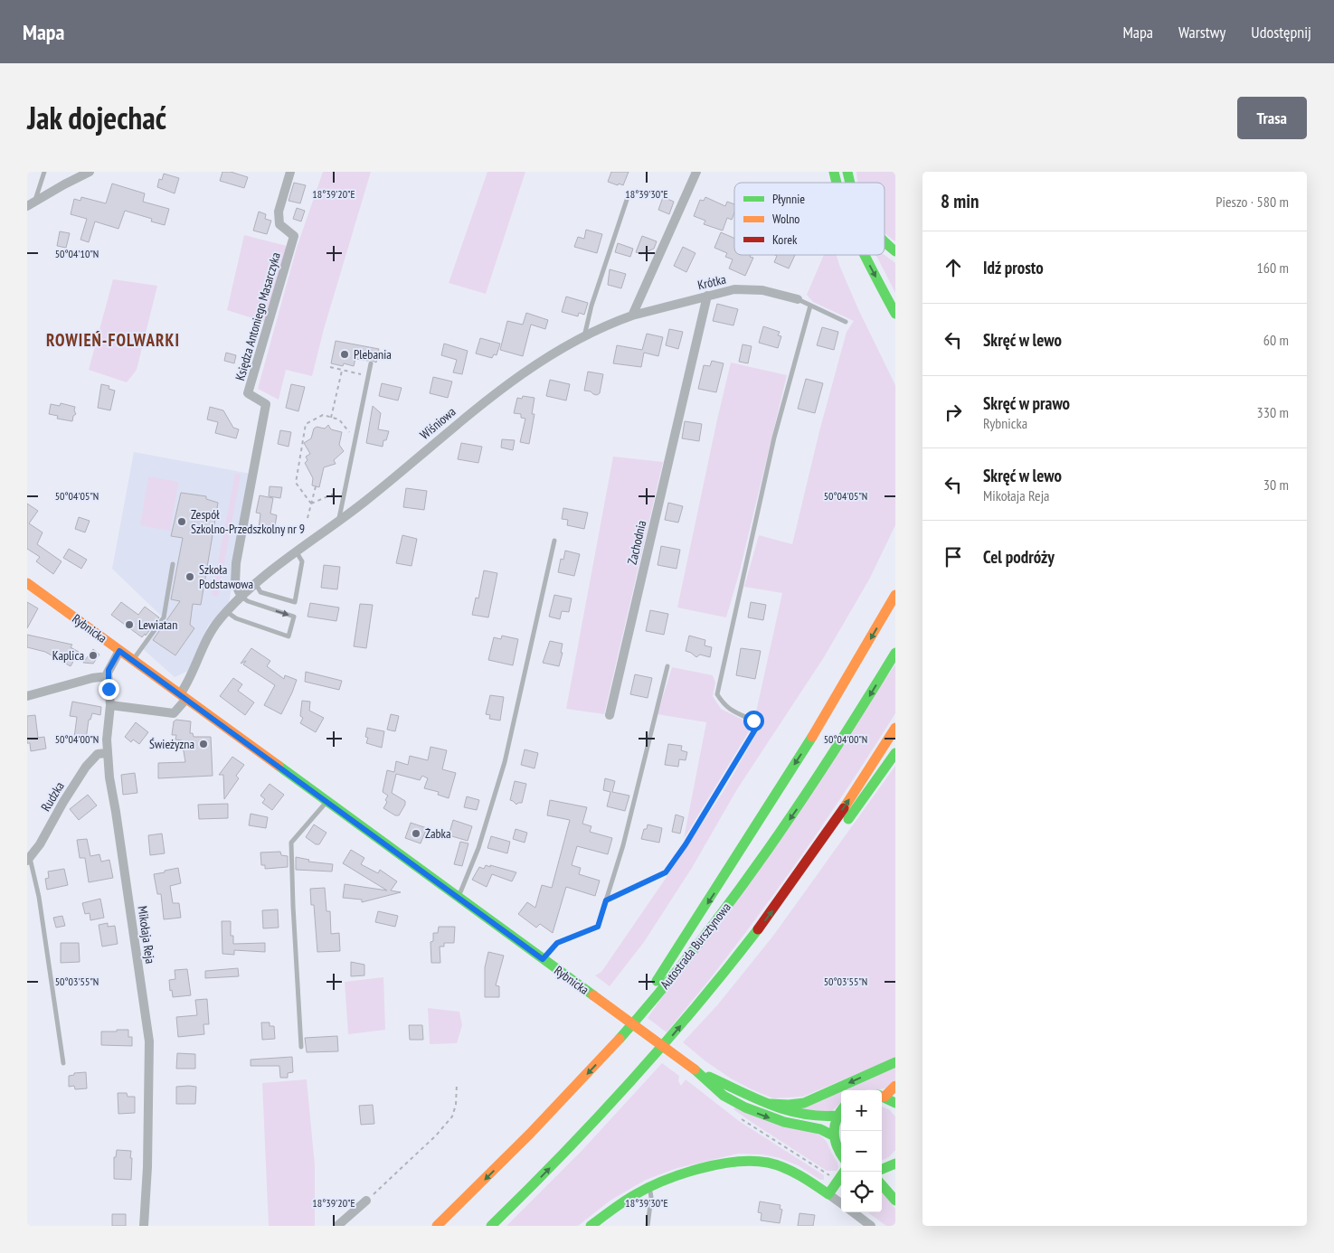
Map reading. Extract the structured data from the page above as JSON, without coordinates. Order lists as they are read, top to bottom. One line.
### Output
{"streets":{"main road":["Rybnicka","Autostrada Bursztynowa"],"street":["Krótka","Księdza Antoniego Masarczyka","Wiśniowa","Zachodnia","Rudzka","Mikołaja Reja"]},"crossings":[["Krótka","Wiśniowa"],["Krótka","Zachodnia"],["Księdza Antoniego Masarczyka","Wiśniowa"],["Wiśniowa","Rybnicka"],["Rybnicka","Mikołaja Reja"],["Rudzka","Mikołaja Reja"]],"districts":["ROWIEŃ-FOLWARKI"],"places":["Plebania","Zespół Szkolno-Przedszkolny nr 9","Szkoła Podstawowa","Lewiatan","Kaplica","Świeżyzna","Żabka"],"legend":["Płynnie","Wolno","Korek"],"page":{"header":"Mapa","nav":["Mapa","Warstwy","Udostępnij"],"title":"Jak dojechać","buttons":"Trasa","heading":["8 min","Pieszo · 580 m"],"list":[["Idź prosto","160 m"],["Skręć w lewo","60 m"],["Skręć w prawo","Rybnicka","330 m"],["Skręć w lewo","Mikołaja Reja","30 m"],"Cel podróży"],"map_buttons":["+","−"]},"coordinates":["18°39'20\"E","18°39'30\"E","50°04'10\"N","50°04'05\"N","50°04'00\"N","50°03'55\"N"]}
